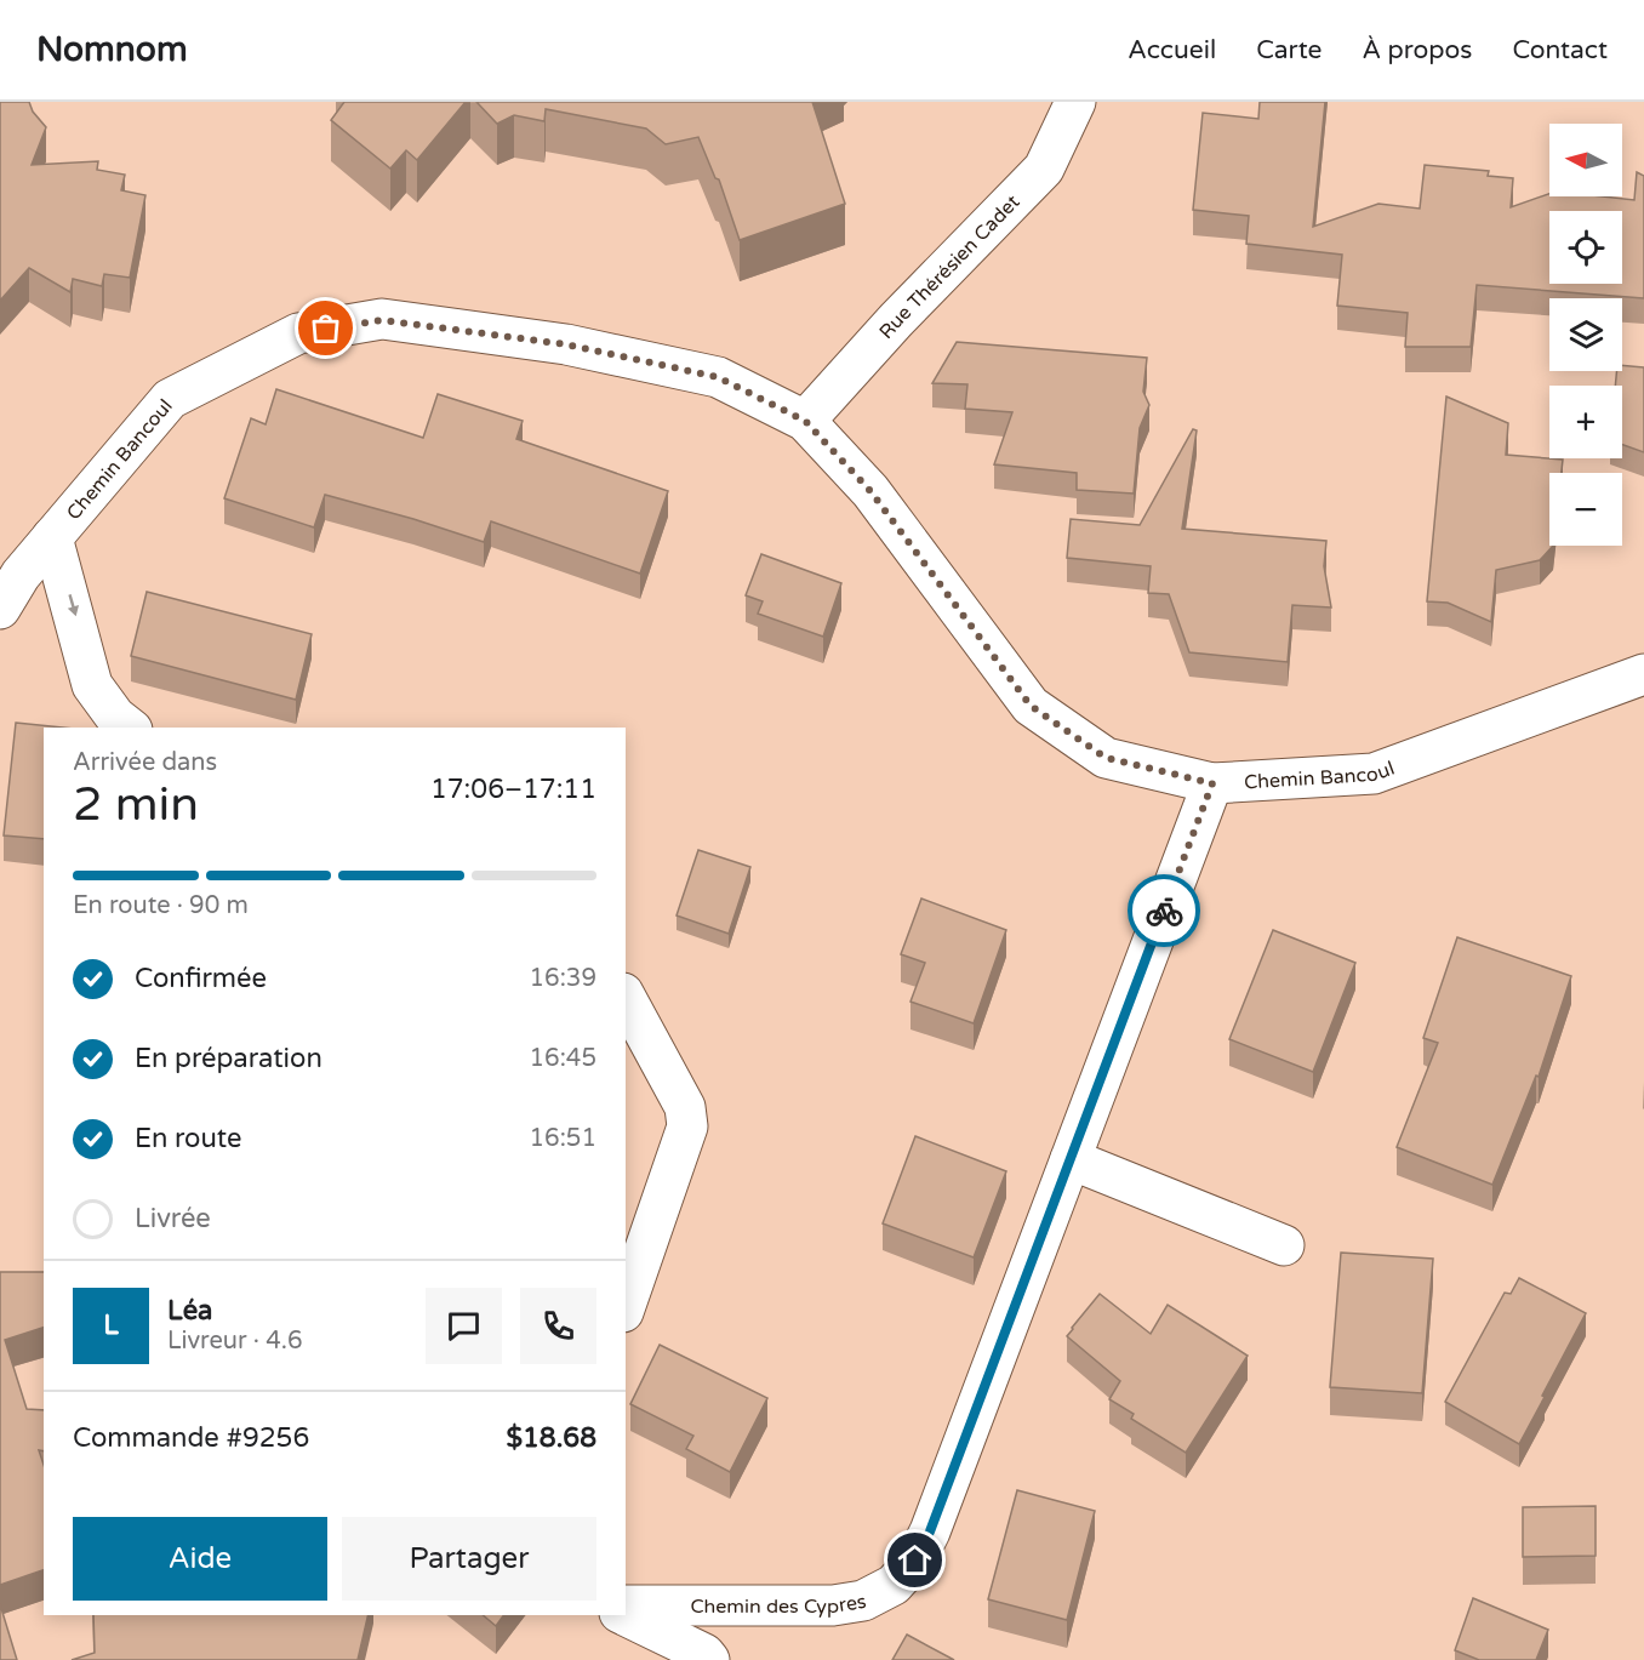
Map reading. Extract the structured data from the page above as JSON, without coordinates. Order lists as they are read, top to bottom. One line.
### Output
{"streets":{"street":["Rue Thérésien Cadet","Chemin Bancoul","Chemin des Cypres"]},"crossings":[["Rue Thérésien Cadet","Chemin Bancoul"],["Chemin Bancoul","Chemin des Cypres"]],"north":"left","page":{"header":"Nomnom","nav":["Accueil","Carte","À propos","Contact"],"map_buttons":["+","−"],"heading":["2 min","Arrivée dans","17:06–17:11"],"panel":["Léa","Livreur · 4.6","Commande #9256","$18.68"],"bar":"En route · 90 m","list":[["Confirmée","16:39"],["En préparation","16:45"],["En route","16:51"],"Livrée"],"round":"L","buttons":["Aide","Partager"]}}
